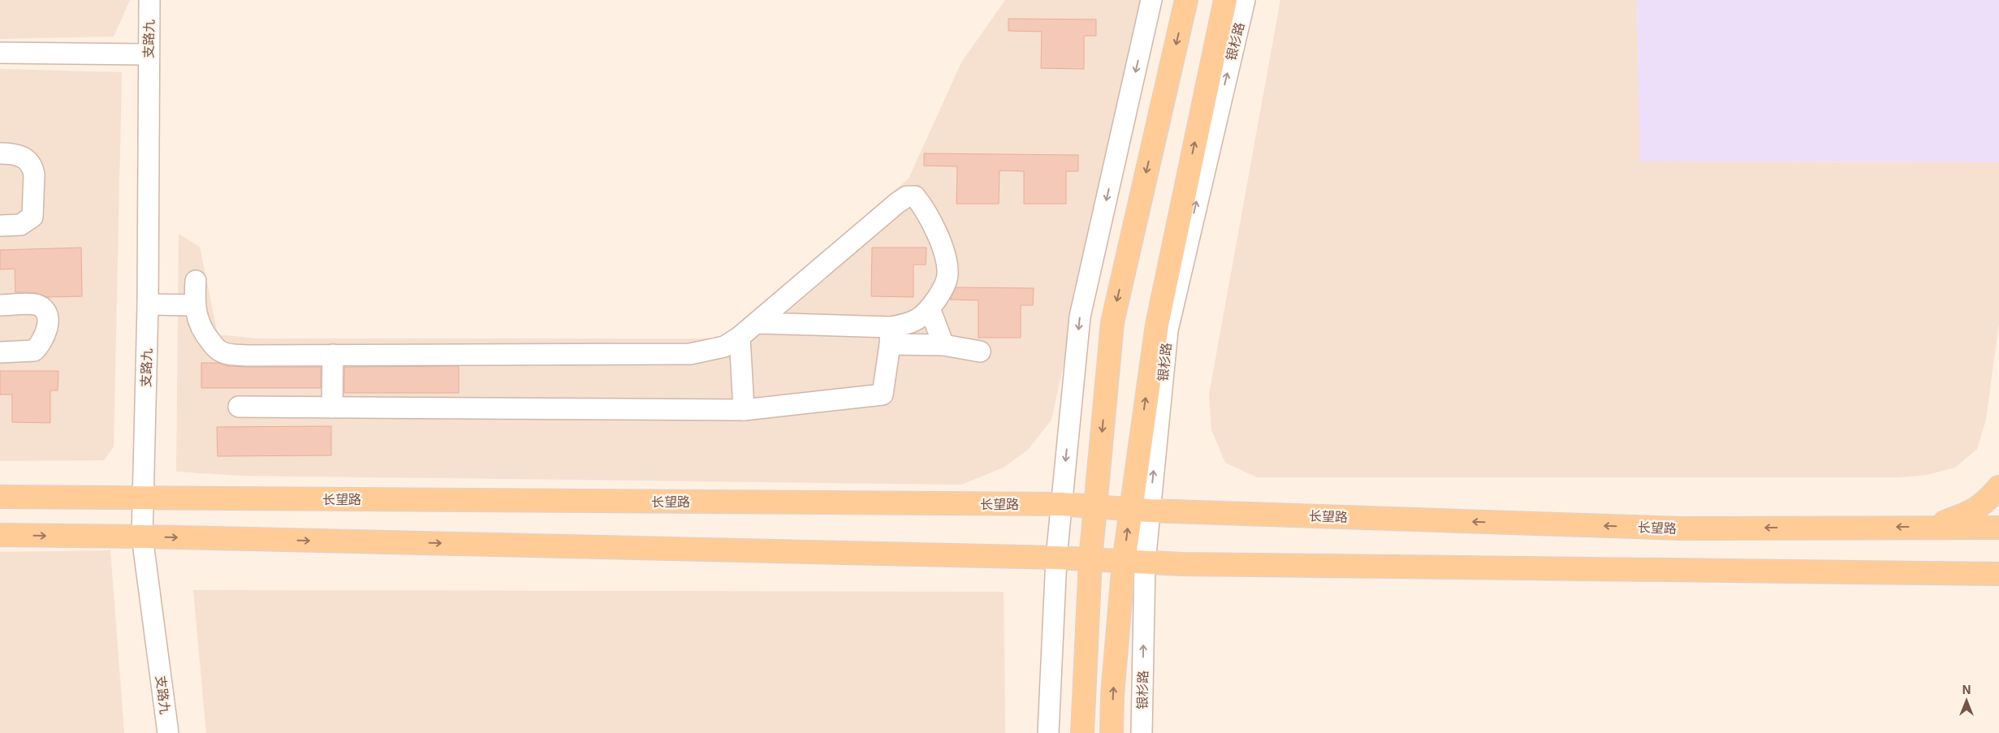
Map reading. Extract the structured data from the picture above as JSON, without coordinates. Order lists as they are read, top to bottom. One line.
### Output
{"streets":{"main road":["银杉路","长望路"],"street":["支路九"]},"crossings":[["支路九","长望路"],["银杉路","长望路"]],"north":"top"}
